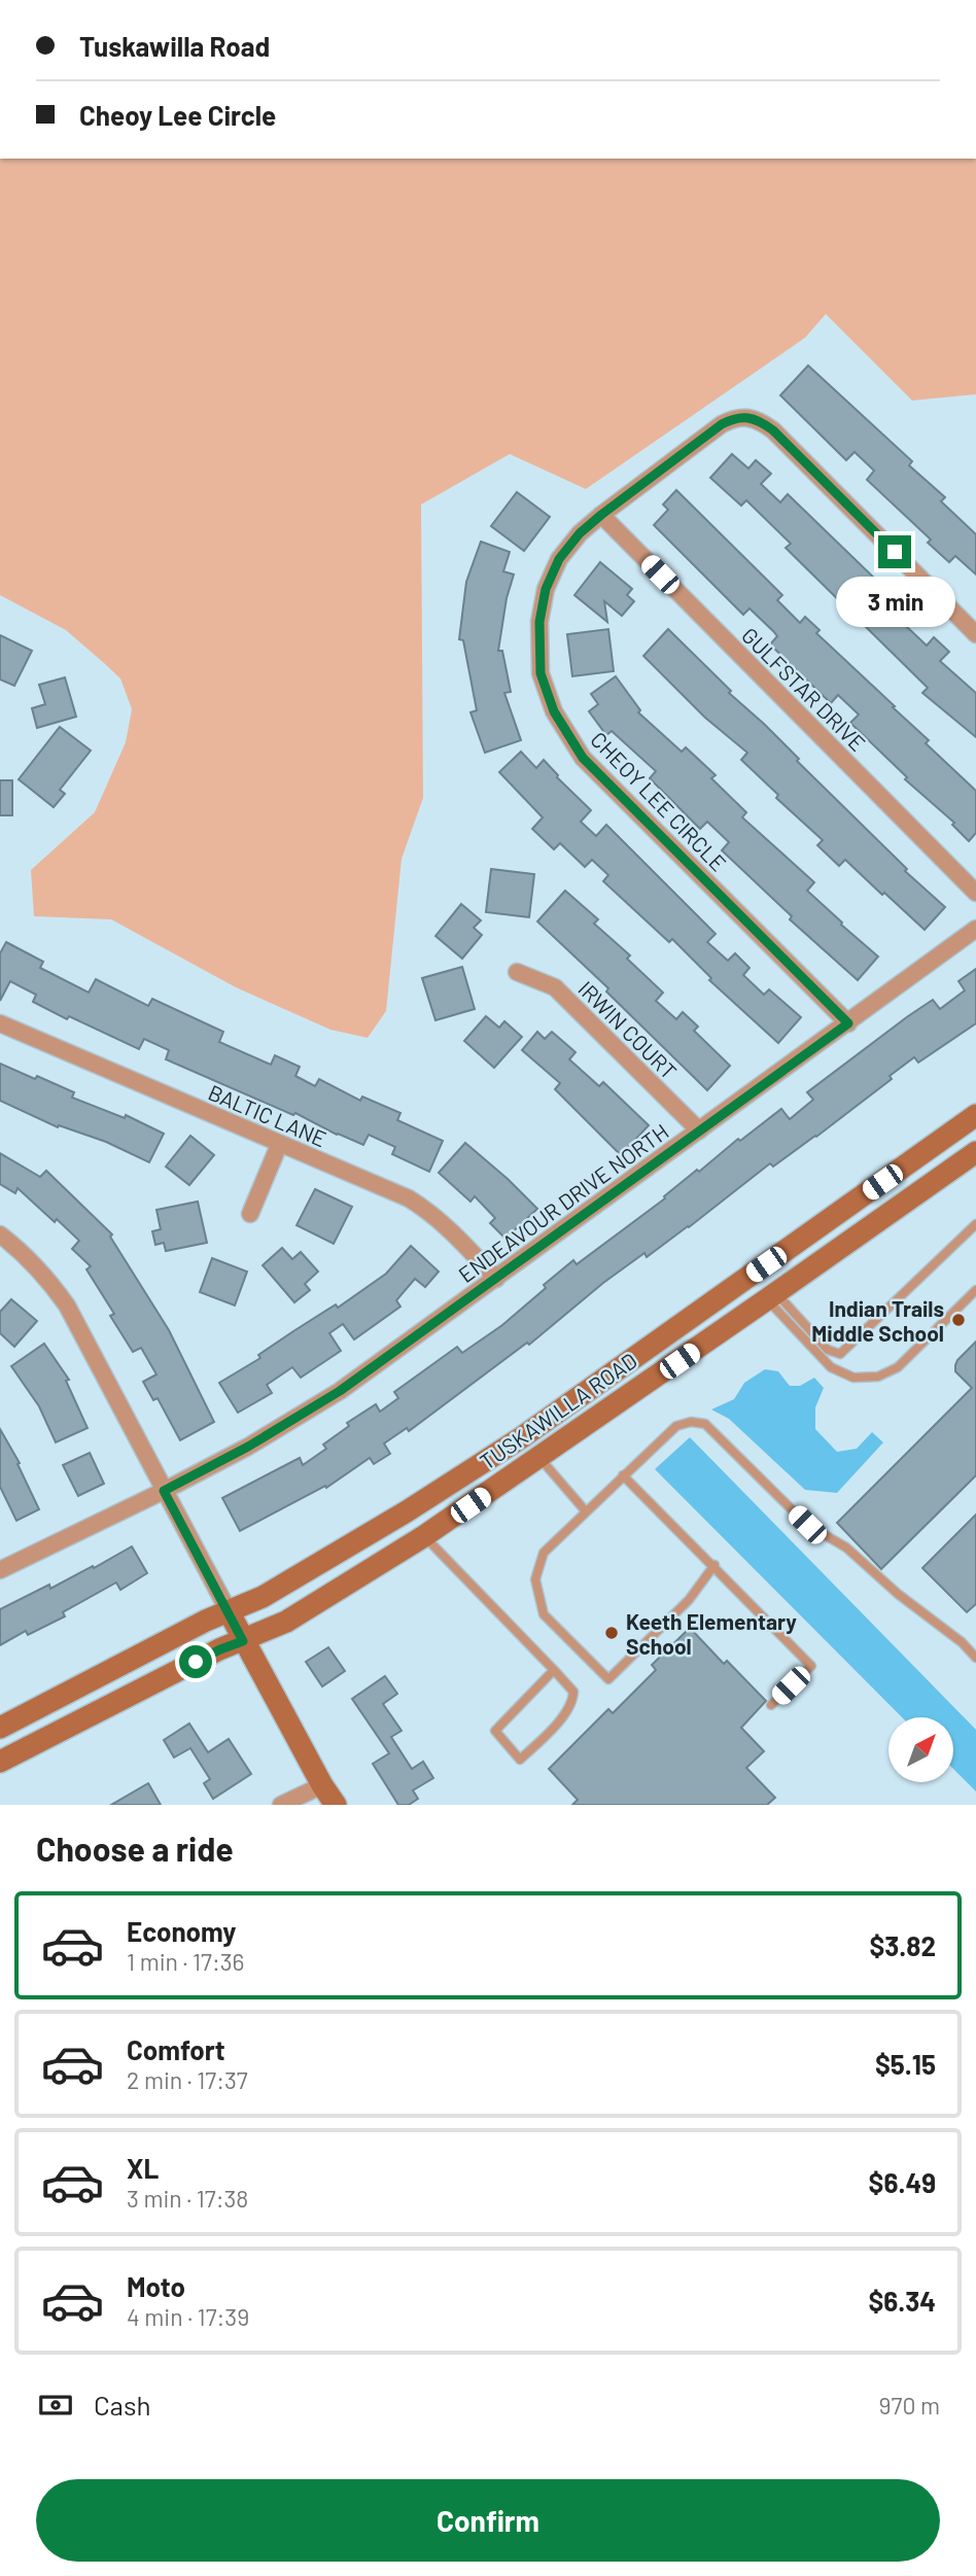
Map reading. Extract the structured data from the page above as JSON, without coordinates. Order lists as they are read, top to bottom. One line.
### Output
{"streets":{"main road":["TUSKAWILLA ROAD"],"street":["GULFSTAR DRIVE","CHEOY LEE CIRCLE","IRWIN COURT","BALTIC LANE","ENDEAVOUR DRIVE NORTH"]},"crossings":[["GULFSTAR DRIVE","CHEOY LEE CIRCLE"],["CHEOY LEE CIRCLE","ENDEAVOUR DRIVE NORTH"],["IRWIN COURT","ENDEAVOUR DRIVE NORTH"],["BALTIC LANE","ENDEAVOUR DRIVE NORTH"]],"places":["Indian Trails Middle School","Keeth Elementary School"],"north":"top right","page":{"banner":["Tuskawilla Road","Cheoy Lee Circle"],"bubble":"3 min","heading":"Choose a ride","list":[{"name":"Economy","note":"1 min · 17:36","value":"$3.82"},{"name":"Comfort","note":"2 min · 17:37","value":"$5.15"},{"name":"XL","note":"3 min · 17:38","value":"$6.49"},{"name":"Moto","note":"4 min · 17:39","value":"$6.34"}],"pay":["Cash","970 m"],"buttons":"Confirm"}}
